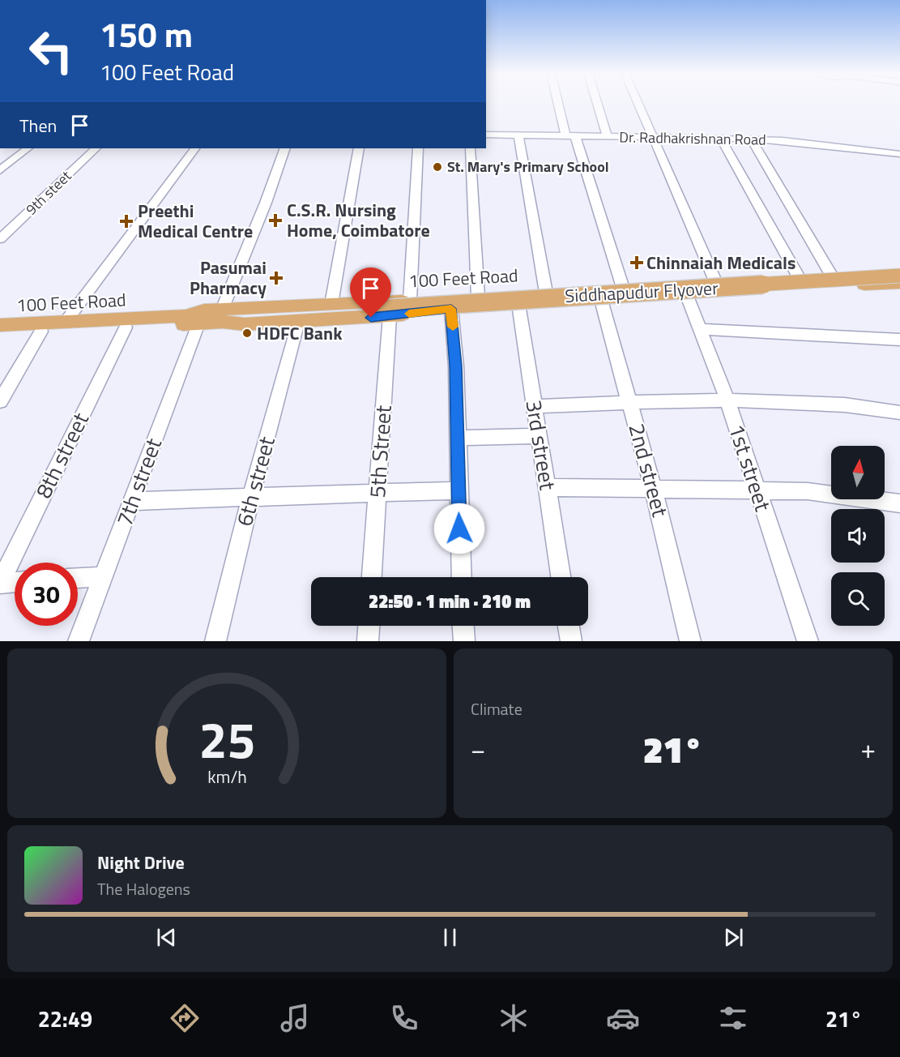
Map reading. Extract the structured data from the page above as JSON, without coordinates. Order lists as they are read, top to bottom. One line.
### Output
{"streets":{"main road":["100 Feet Road","Siddhapudur Flyover"],"street":["Dr. Radhakrishnan Road","9th steet","3rd street","5th Street","8th street","1st street","2nd street","6th street","7th street"]},"crossings":[["100 Feet Road","Siddhapudur Flyover"],["100 Feet Road","3rd street"],["100 Feet Road","5th Street"],["100 Feet Road","8th street"],["100 Feet Road","1st street"],["100 Feet Road","2nd street"],["100 Feet Road","6th street"],["100 Feet Road","7th street"],["Siddhapudur Flyover","5th Street"],["Siddhapudur Flyover","7th street"]],"places":{"other":["St. Mary's Primary School","HDFC Bank"],"health":["C.S.R. Nursing Home, Coimbatore","Preethi Medical Centre","Chinnaiah Medicals","Pasumai Pharmacy"]},"north":"top","page":{"turn":["150 m","100 Feet Road"],"then":"Then","limit":"30","trip":"22:50 · 1 min · 210 m","tile":"Climate","heat":["−","21°","+"],"song":["Night Drive","The Halogens"],"tabs":["22:49","21°"],"gauge":["25","km/h"]}}
